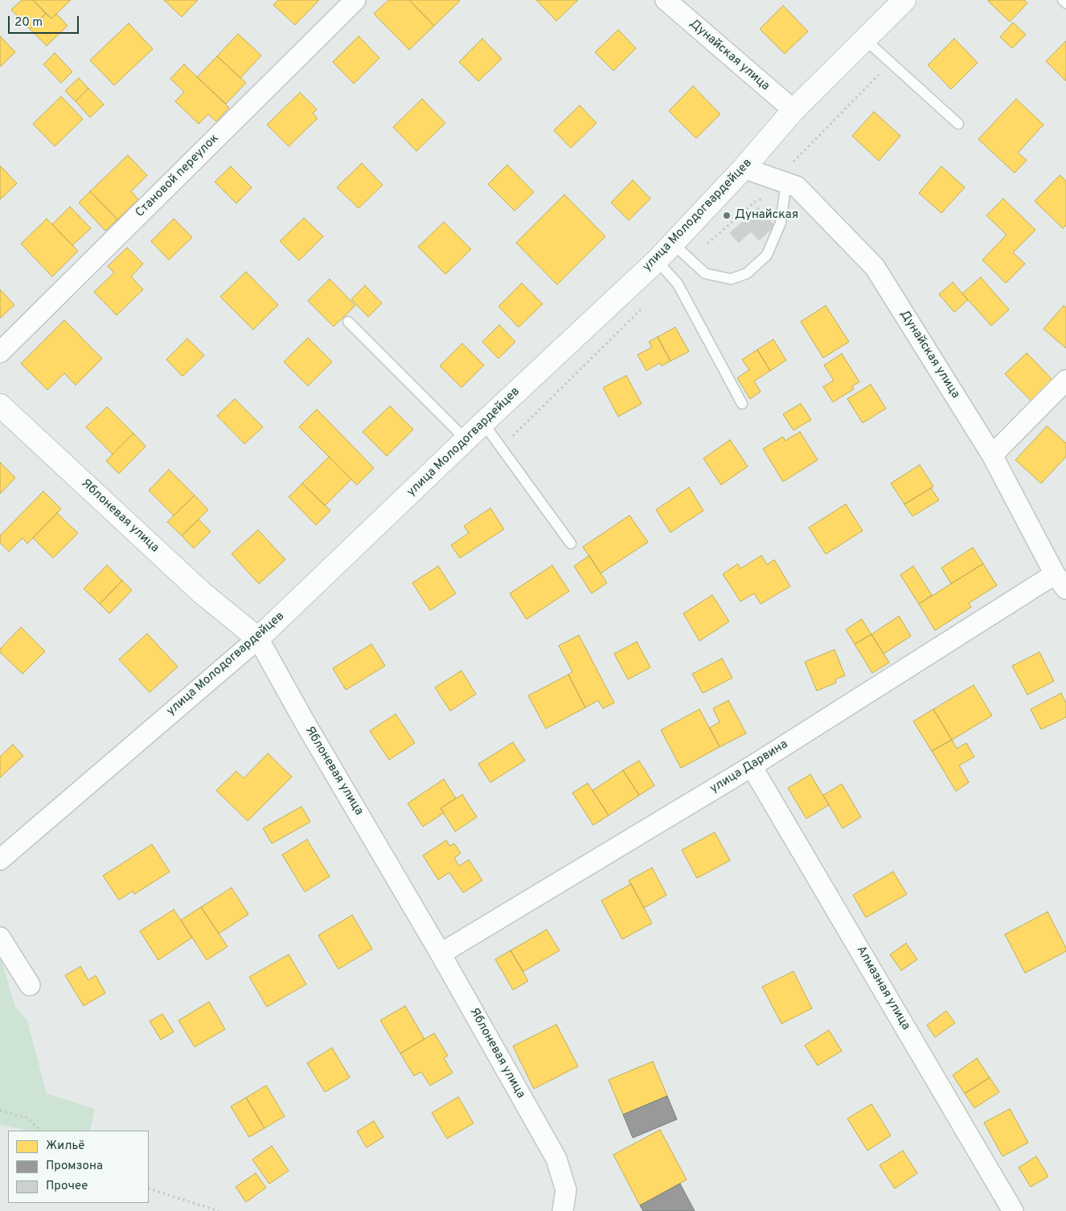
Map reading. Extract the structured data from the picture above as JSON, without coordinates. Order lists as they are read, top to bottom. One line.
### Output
{"streets":{"street":["Дунайская улица","Становой переулок","улица Молодогвардейцев","Яблоневая улица","улица Дарвина","Алмазная улица"]},"crossings":[["Дунайская улица","улица Молодогвардейцев"],["Дунайская улица","улица Дарвина"],["улица Молодогвардейцев","Яблоневая улица"],["Яблоневая улица","улица Дарвина"],["улица Дарвина","Алмазная улица"]],"places":["Дунайская"],"legend":["Жильё","Промзона","Прочее"],"scale_bar":"20 m"}
